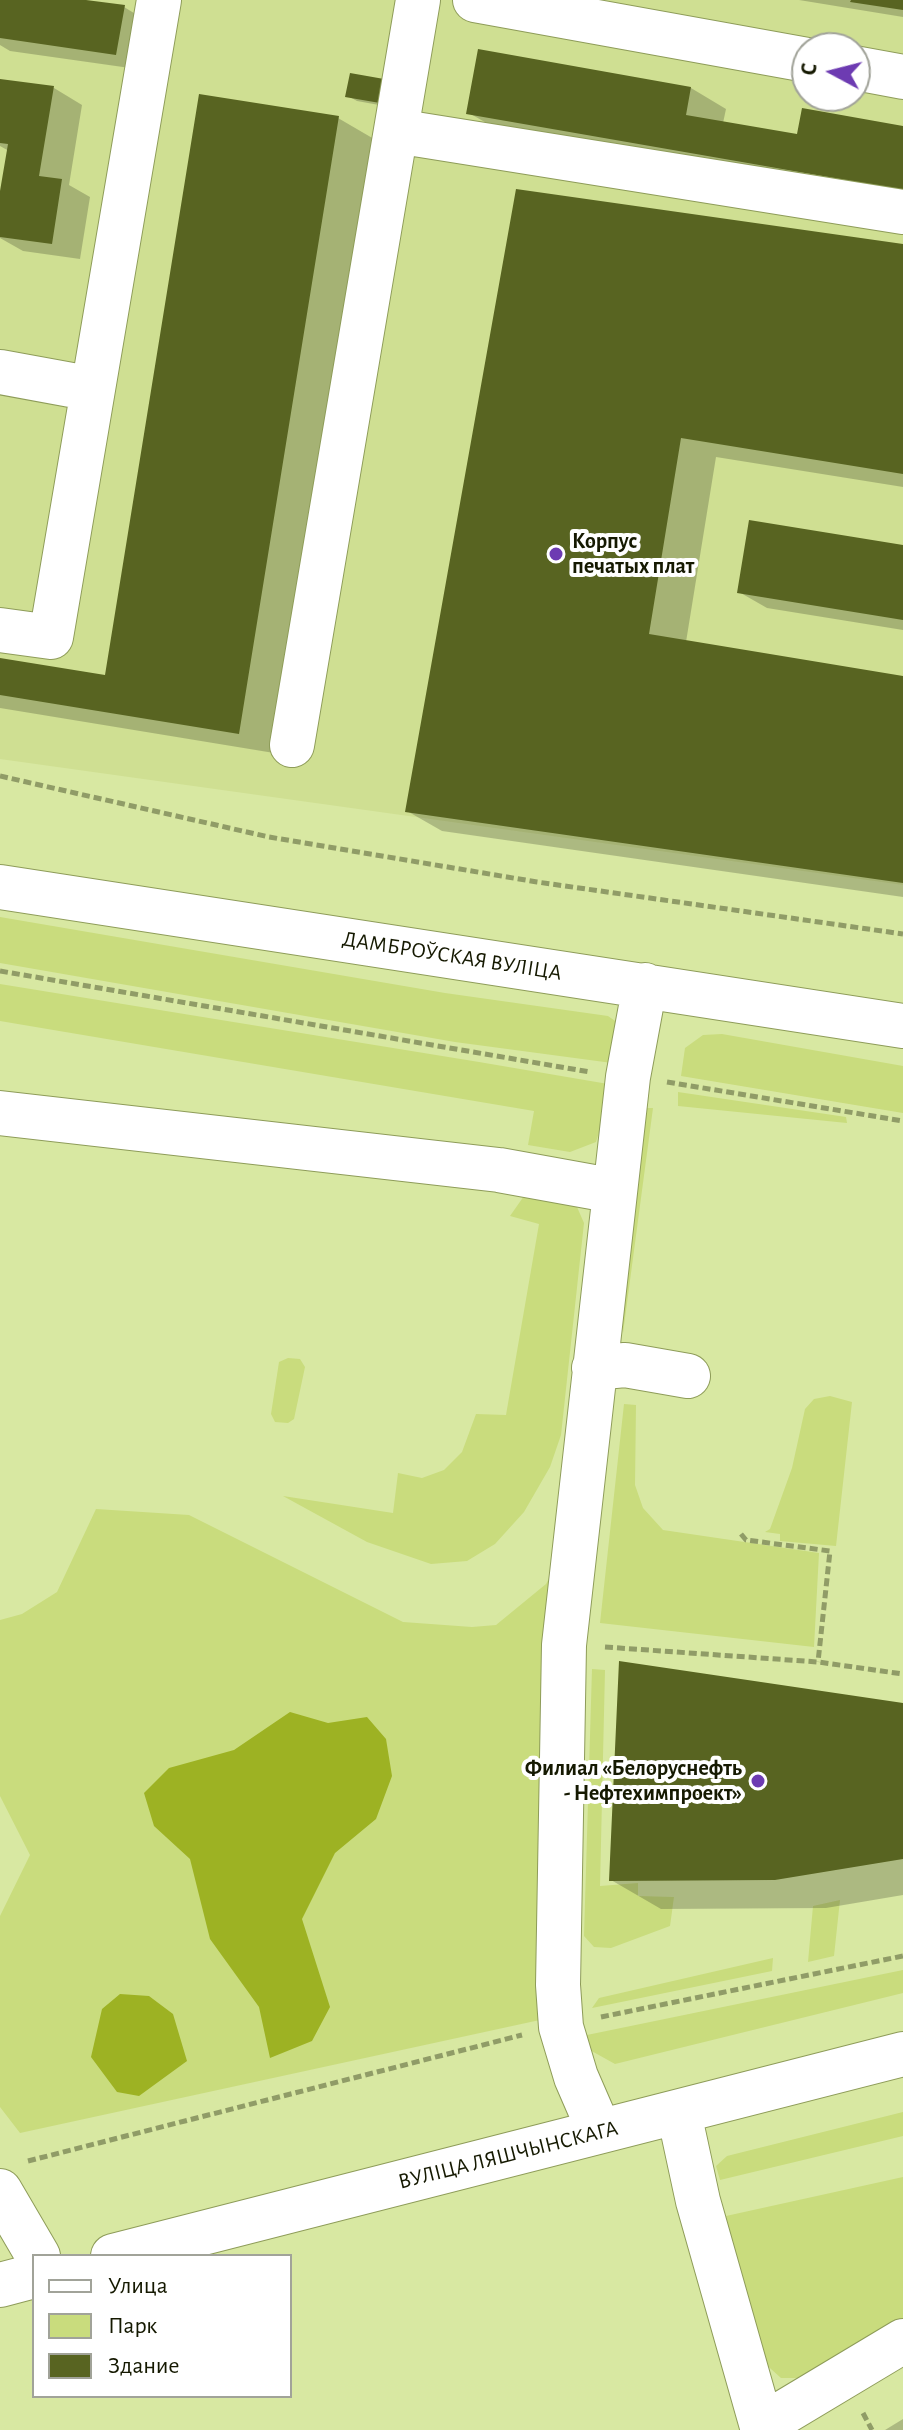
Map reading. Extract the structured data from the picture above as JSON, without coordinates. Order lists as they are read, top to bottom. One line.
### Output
{"streets":{"street":["ДАМБРОЎСКАЯ ВУЛІЦА","ВУЛІЦА ЛЯШЧЫНСКАГА"]},"places":["Корпус печатых плат","Филиал «Белоруснефть - Нефтехимпроект»"],"legend":["Улица","Парк","Здание"],"north":"left"}
